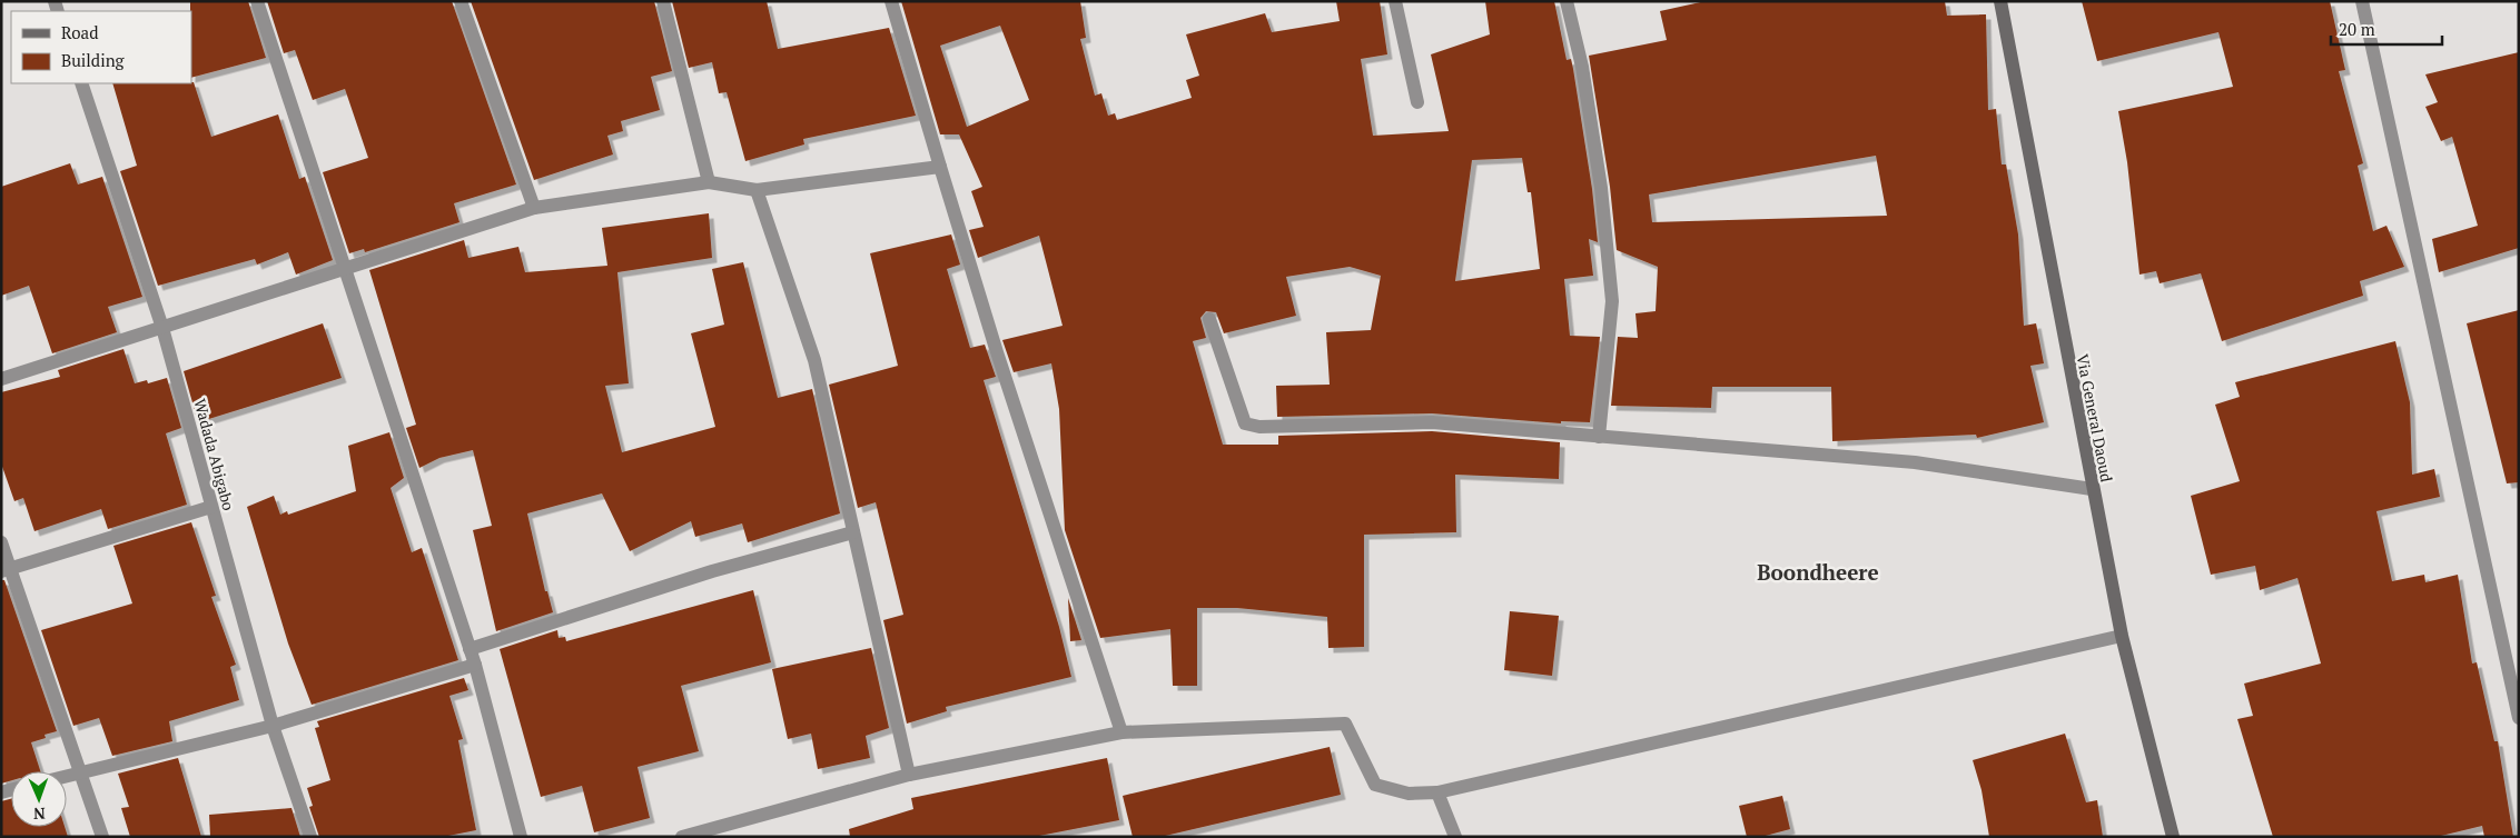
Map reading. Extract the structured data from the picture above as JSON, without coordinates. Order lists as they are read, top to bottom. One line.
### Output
{"streets":{"main road":["Via General Daoud"],"street":["Wadada Abigabo"]},"districts":["Boondheere"],"legend":["Road","Building"],"scale_bar":"20 m","north":"bottom"}
